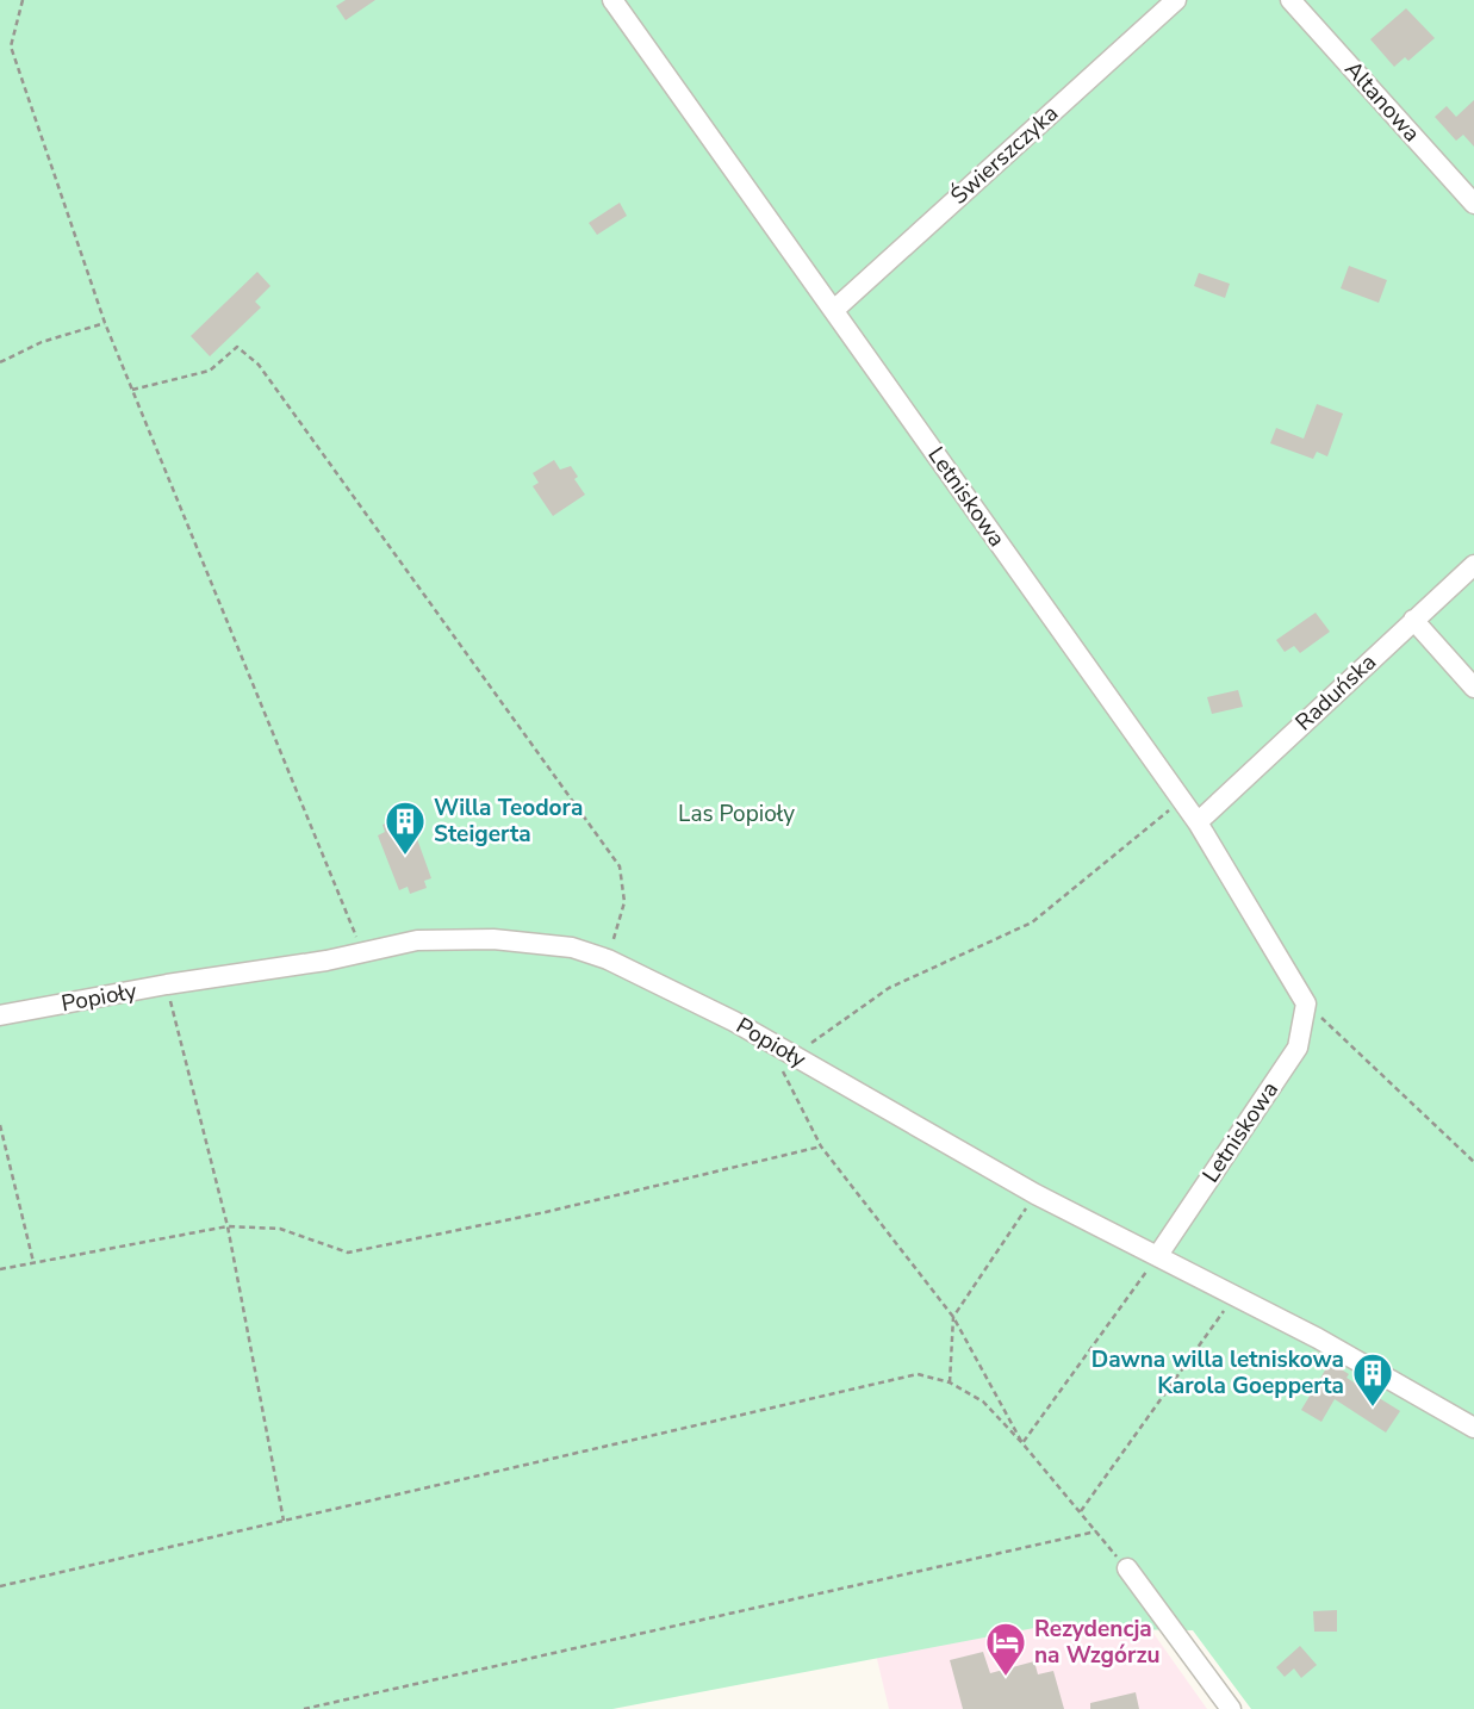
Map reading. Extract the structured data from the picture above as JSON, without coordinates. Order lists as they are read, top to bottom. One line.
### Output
{"streets":{"street":["Altanowa","Świerszczyka","Letniskowa","Raduńska","Popioły"]},"crossings":[["Świerszczyka","Letniskowa"],["Letniskowa","Raduńska"],["Letniskowa","Popioły"]],"parks":["Las Popioły"],"places":{"building":["Willa Teodora Steigerta","Dawna willa letniskowa Karola Goepperta"],"hotel":["Rezydencja na Wzgórzu"]}}
